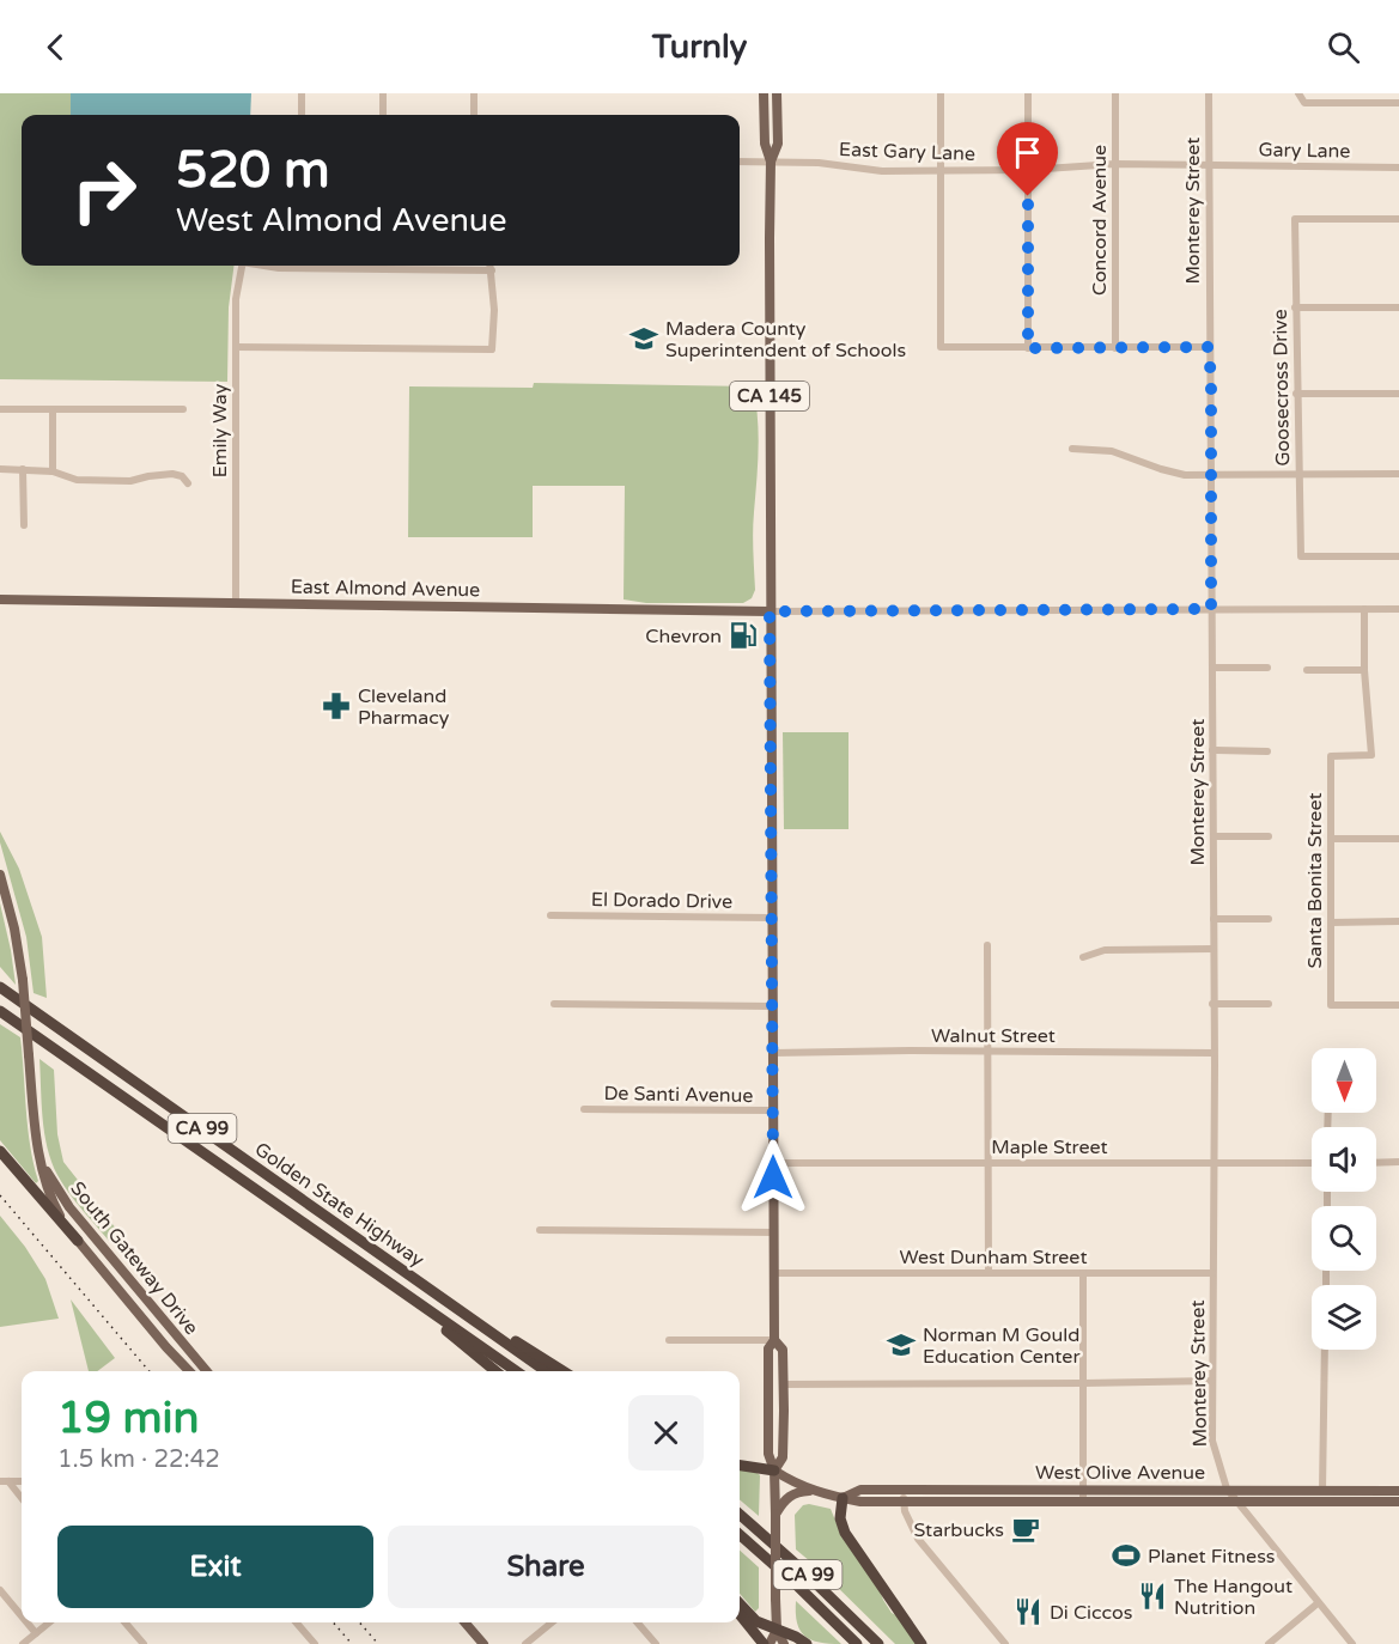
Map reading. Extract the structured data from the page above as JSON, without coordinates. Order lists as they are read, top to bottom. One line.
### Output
{"streets":{"highway":["CA 99","Golden State Highway"],"main road":["CA 145","East Almond Avenue","South Gateway Drive","West Olive Avenue"],"street":["Gary Lane","East Gary Lane","Monterey Street","Concord Avenue","Goosecross Drive","Emily Way","Santa Bonita Street","El Dorado Drive","Walnut Street","De Santi Avenue","Maple Street","West Dunham Street"]},"crossings":[["Gary Lane","East Gary Lane"],["Gary Lane","Monterey Street"],["East Gary Lane","Monterey Street"],["East Gary Lane","Concord Avenue"],["East Gary Lane","CA 145"],["Monterey Street","Walnut Street"],["Monterey Street","Maple Street"],["Monterey Street","West Dunham Street"],["Monterey Street","West Olive Avenue"],["CA 145","East Almond Avenue"],["CA 145","El Dorado Drive"],["CA 145","Walnut Street"],["CA 145","De Santi Avenue"],["CA 145","Maple Street"],["CA 145","West Dunham Street"],["CA 145","West Olive Avenue"],["Emily Way","East Almond Avenue"]],"places":{"school or university":["Madera County Superintendent of Schools","Norman M Gould Education Center"],"fuel station":["Chevron"],"pharmacy":["Cleveland Pharmacy"],"cafe":["Starbucks"],"sports":["Planet Fitness"],"restaurant":["The Hangout Nutrition","Di Ciccos"]},"north":"bottom","page":{"header":"Turnly","turn":["520 m","West Almond Avenue"],"heading":["19 min","1.5 km · 22:42"],"buttons":["Exit","Share"]}}
